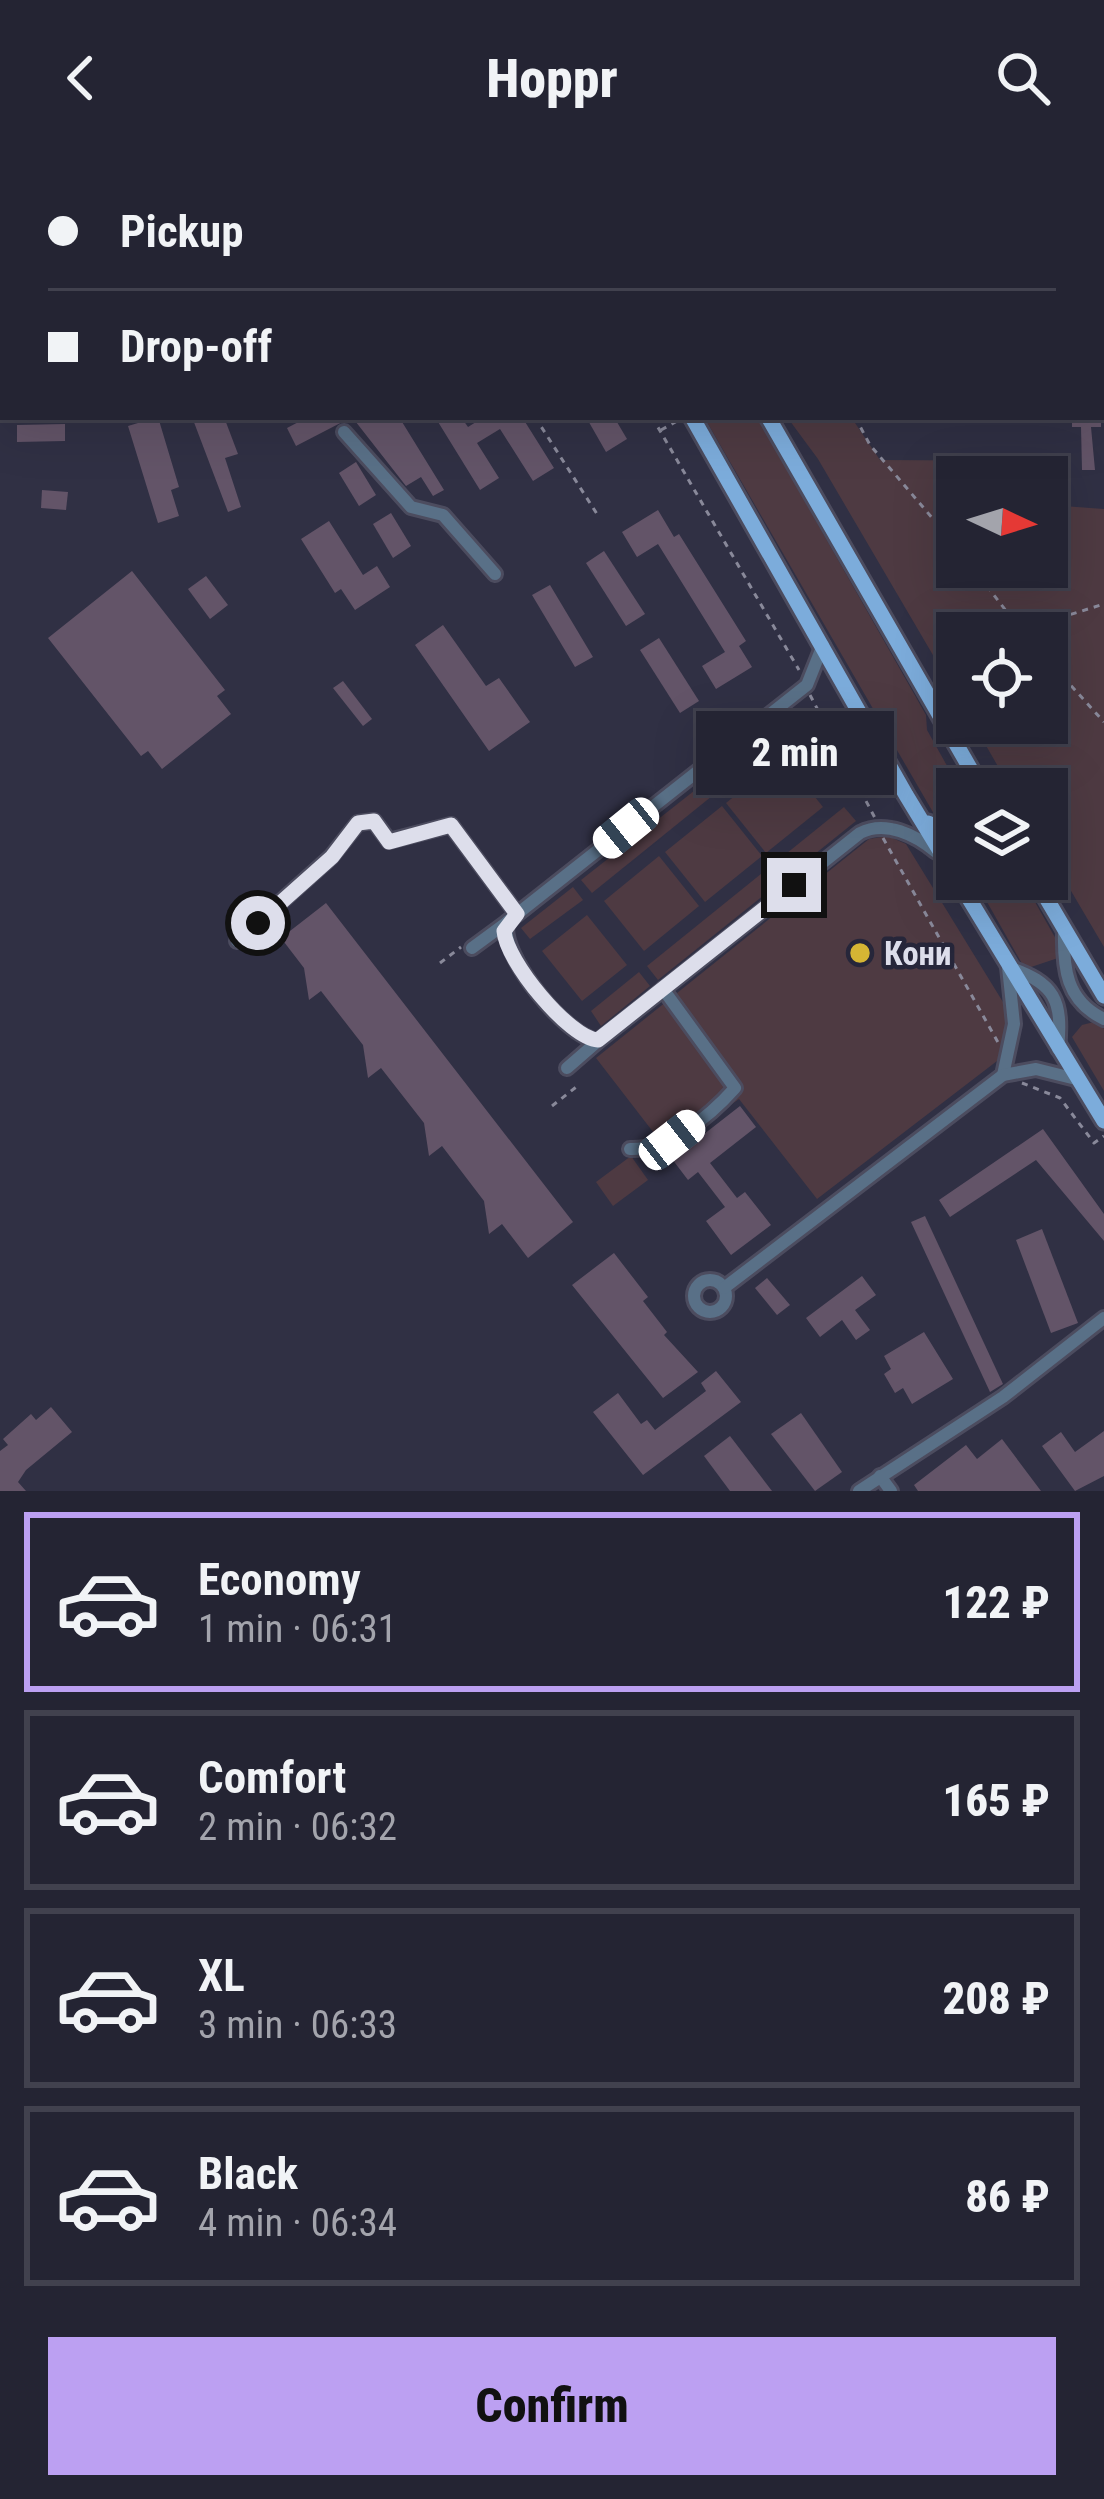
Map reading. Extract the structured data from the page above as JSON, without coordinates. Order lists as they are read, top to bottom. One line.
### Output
{"places":["Кони"],"north":"right","page":{"header":"Hoppr","banner":["Pickup","Drop-off"],"bubble":"2 min","list":[{"name":"Economy","note":"1 min · 06:31","value":"122 ₽"},{"name":"Comfort","note":"2 min · 06:32","value":"165 ₽"},{"name":"XL","note":"3 min · 06:33","value":"208 ₽"},{"name":"Black","note":"4 min · 06:34","value":"86 ₽"}],"buttons":"Confirm"}}
